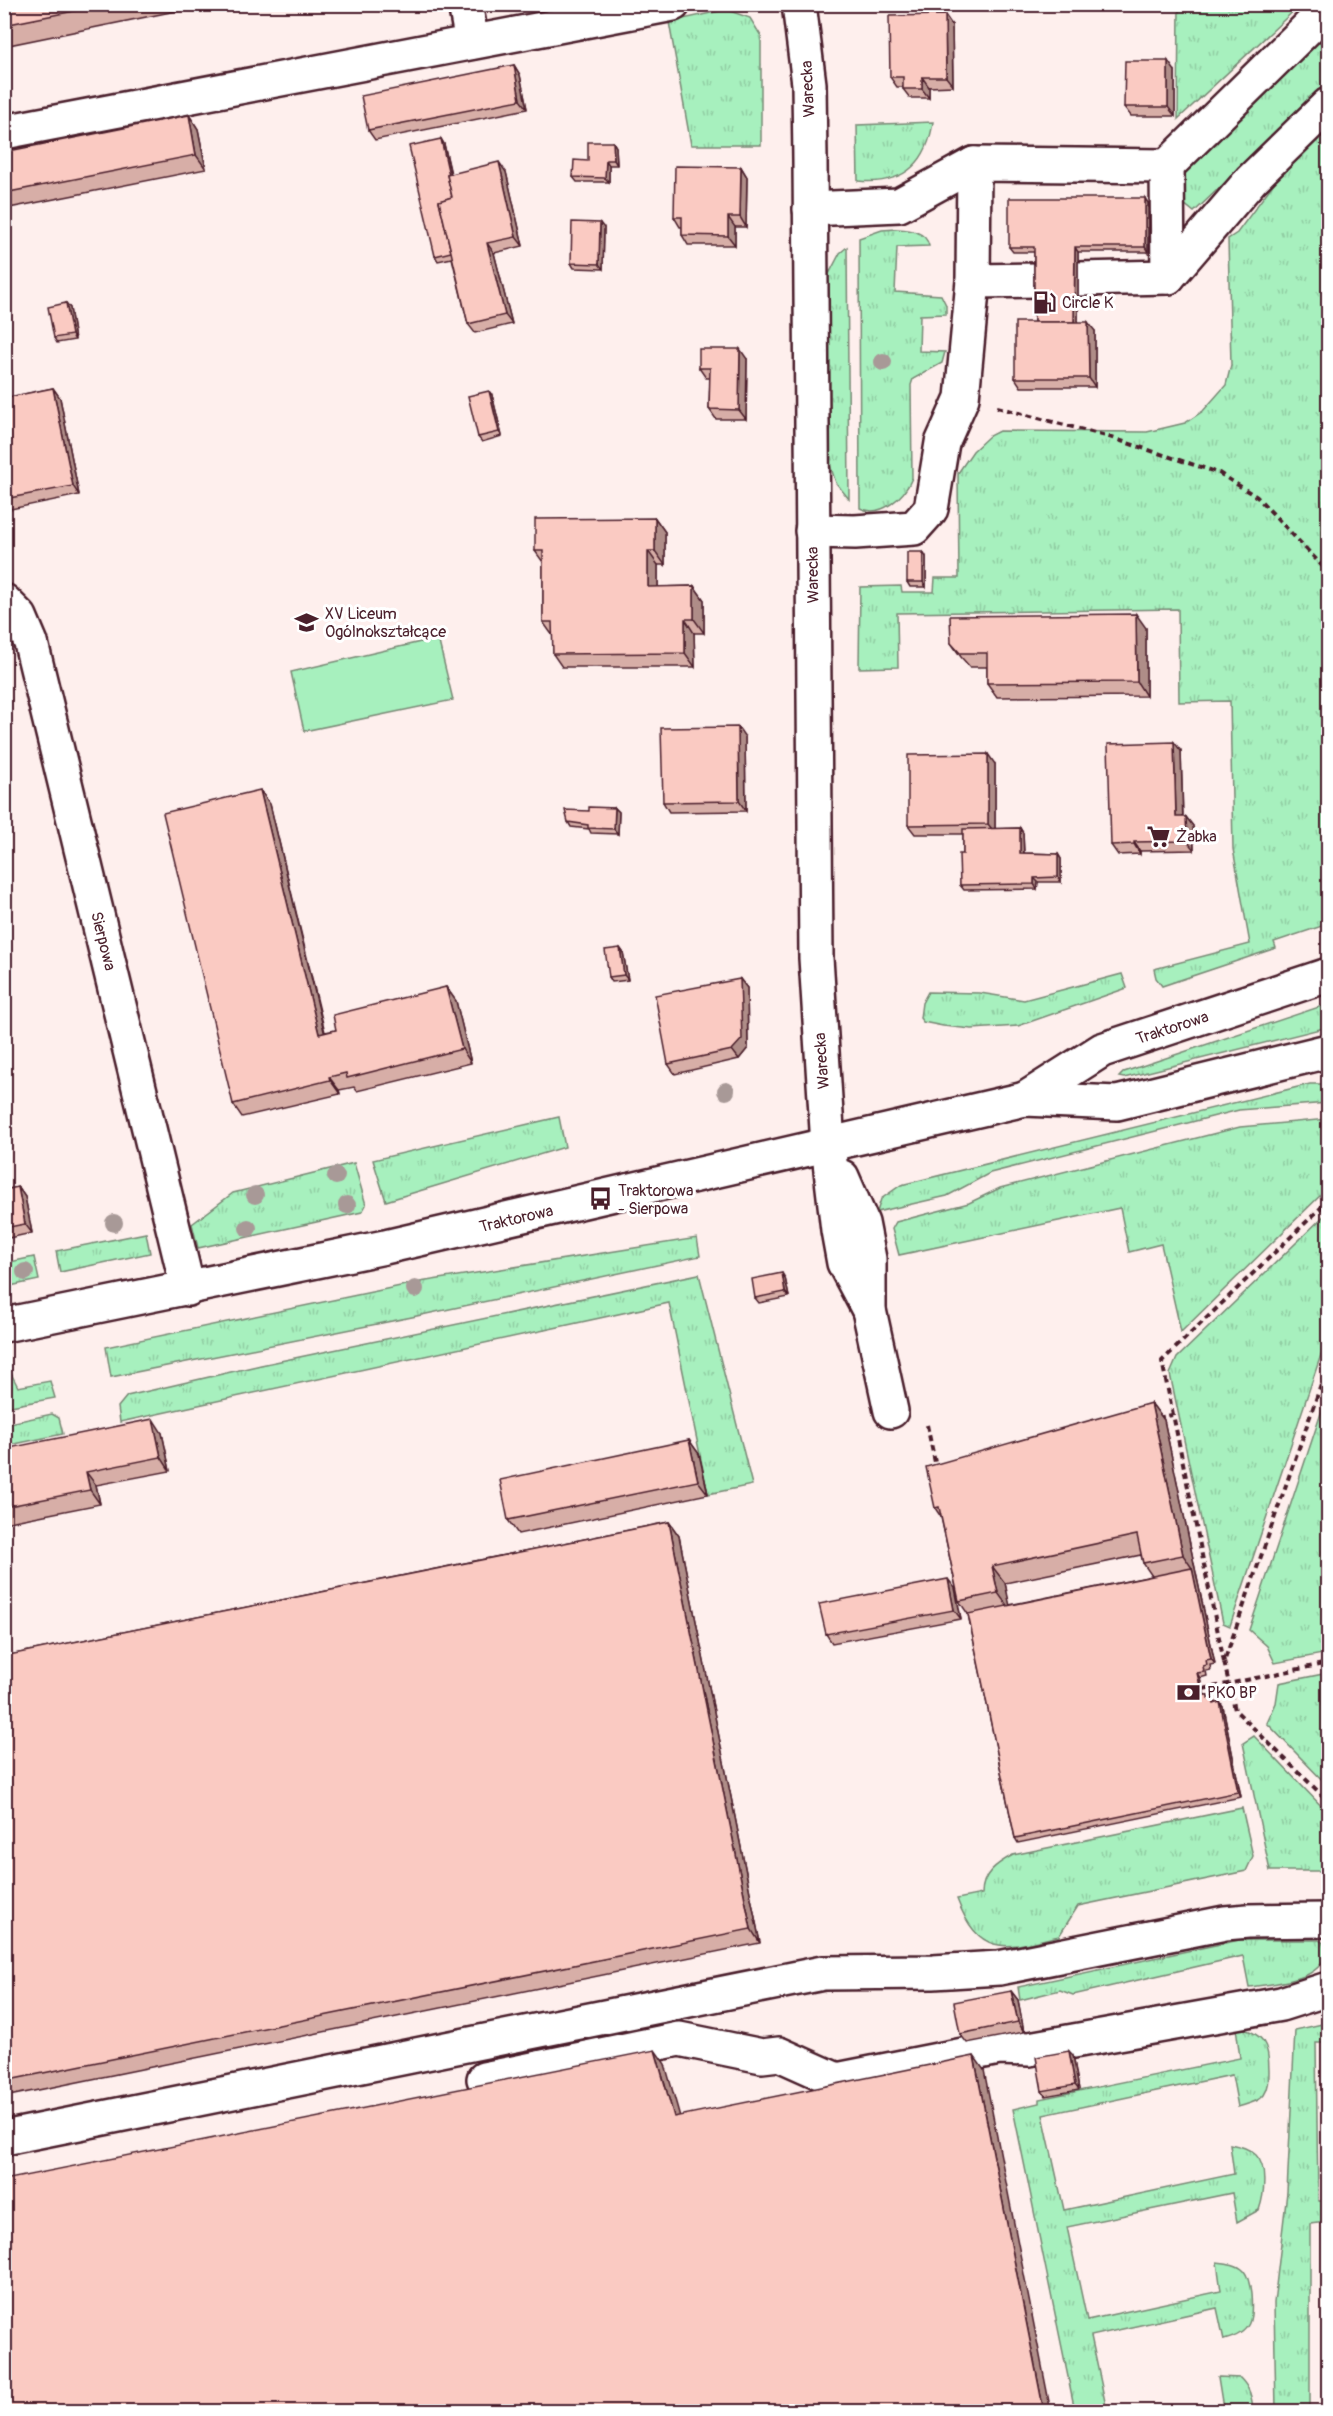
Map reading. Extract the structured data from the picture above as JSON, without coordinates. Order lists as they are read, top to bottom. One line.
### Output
{"streets":{"street":["Warecka","Sierpowa","Traktorowa"]},"crossings":[["Warecka","Traktorowa"],["Sierpowa","Traktorowa"]],"places":{"fuel station":["Circle K"],"school or university":["XV Liceum Ogólnokształcące"],"supermarket":["Żabka"],"bus stop":["Traktorowa - Sierpowa"],"bank":["PKO BP"]}}
